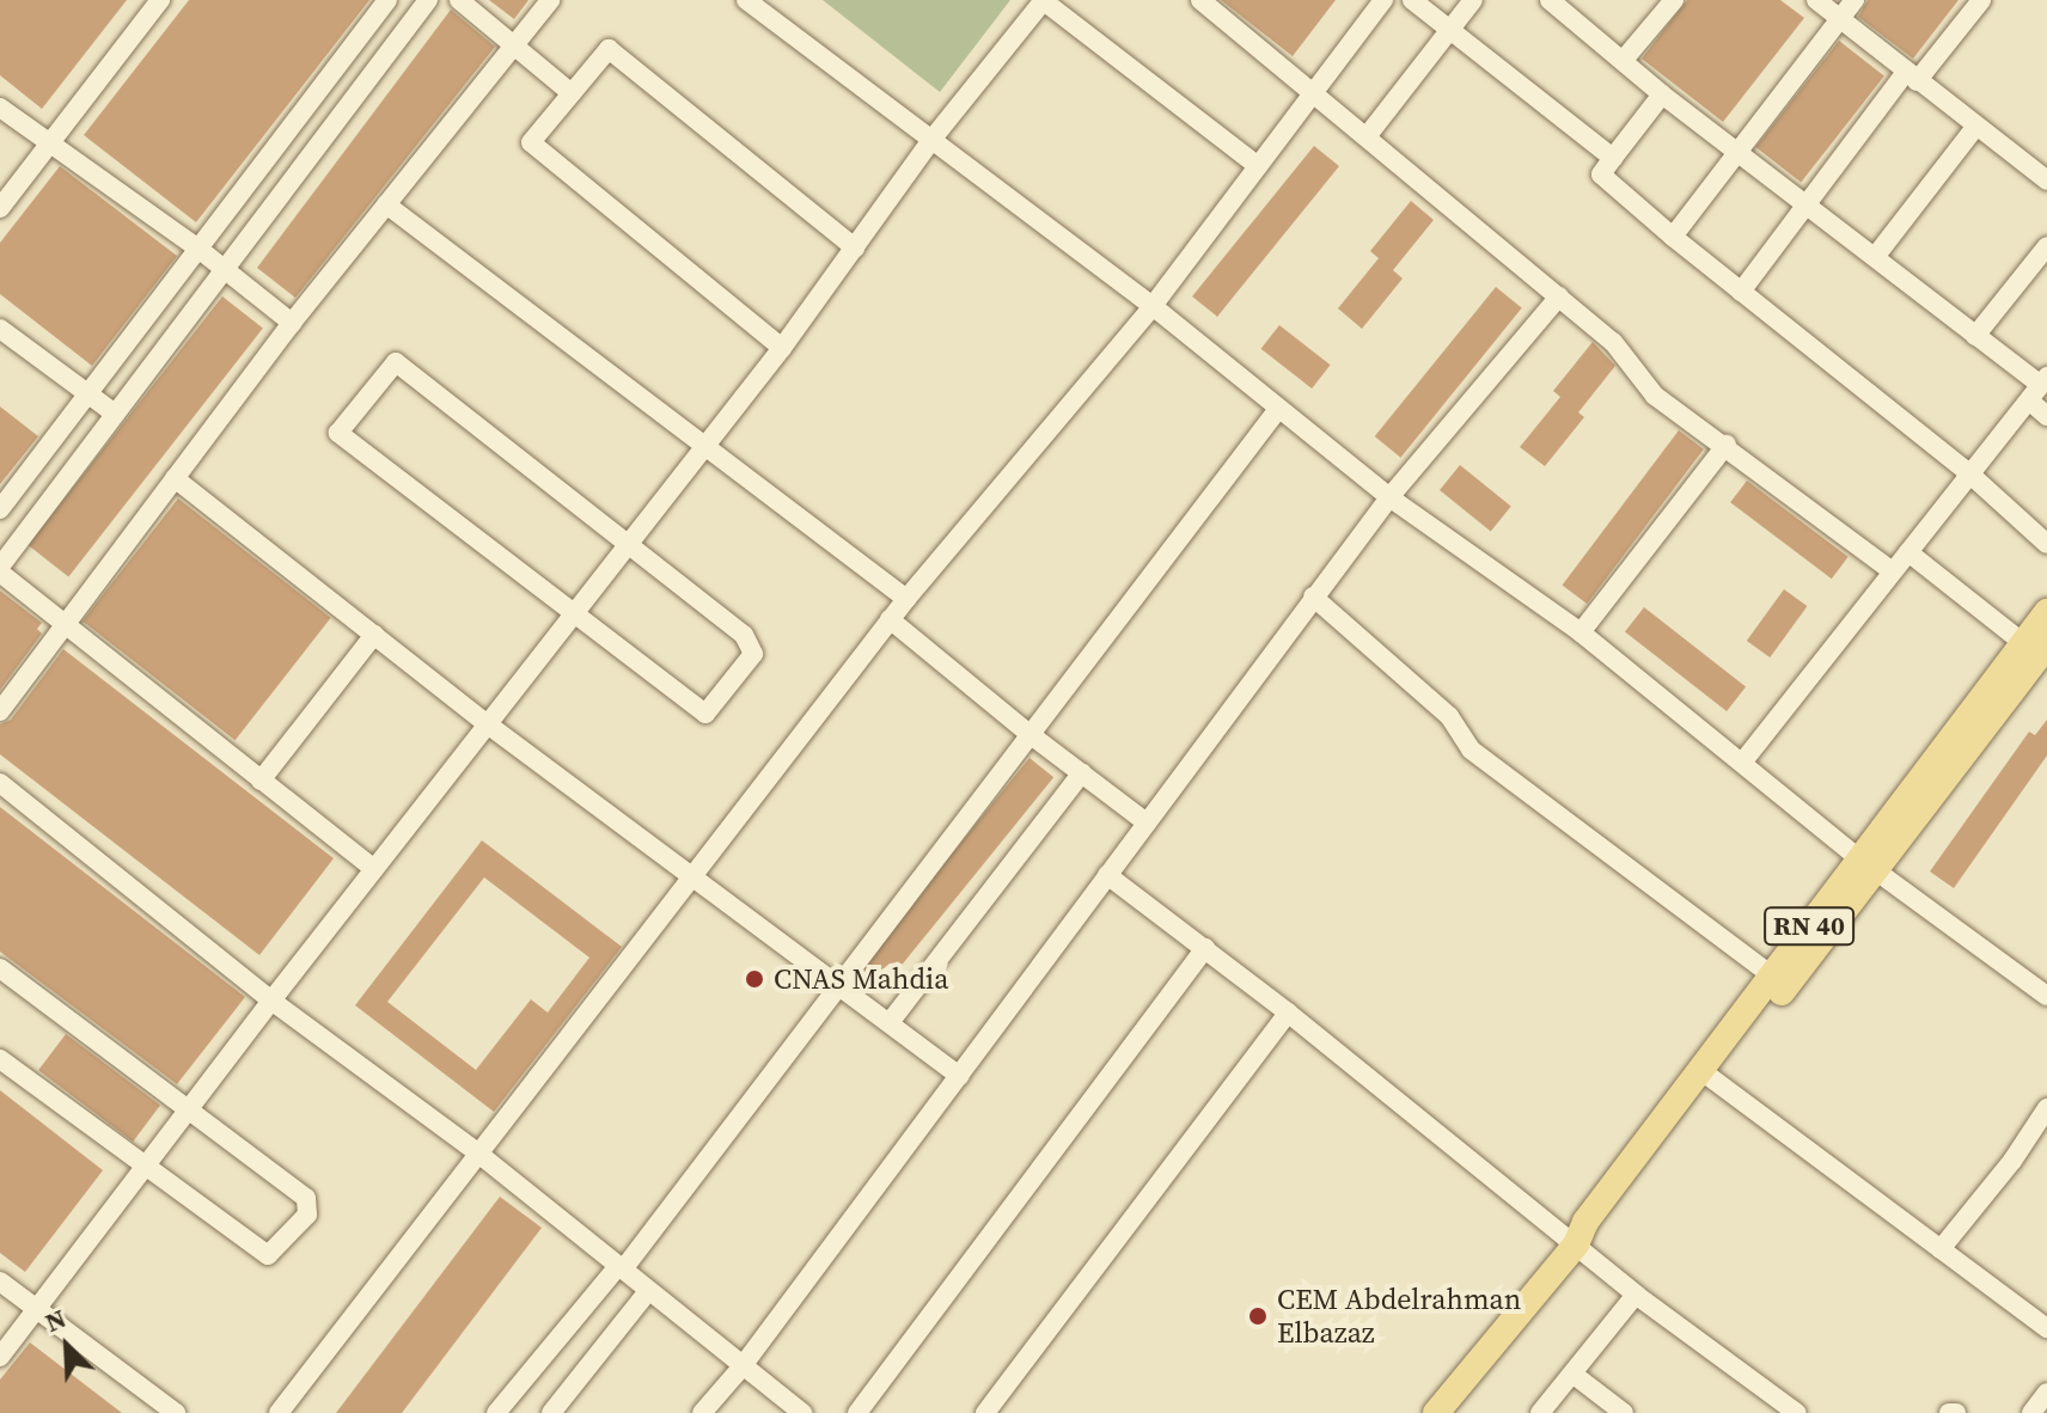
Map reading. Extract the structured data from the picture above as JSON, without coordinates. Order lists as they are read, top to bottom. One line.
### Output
{"streets":{"main road":["RN 40"]},"places":["CNAS Mahdia","CEM Abdelrahman Elbazaz"],"north":"top left"}
